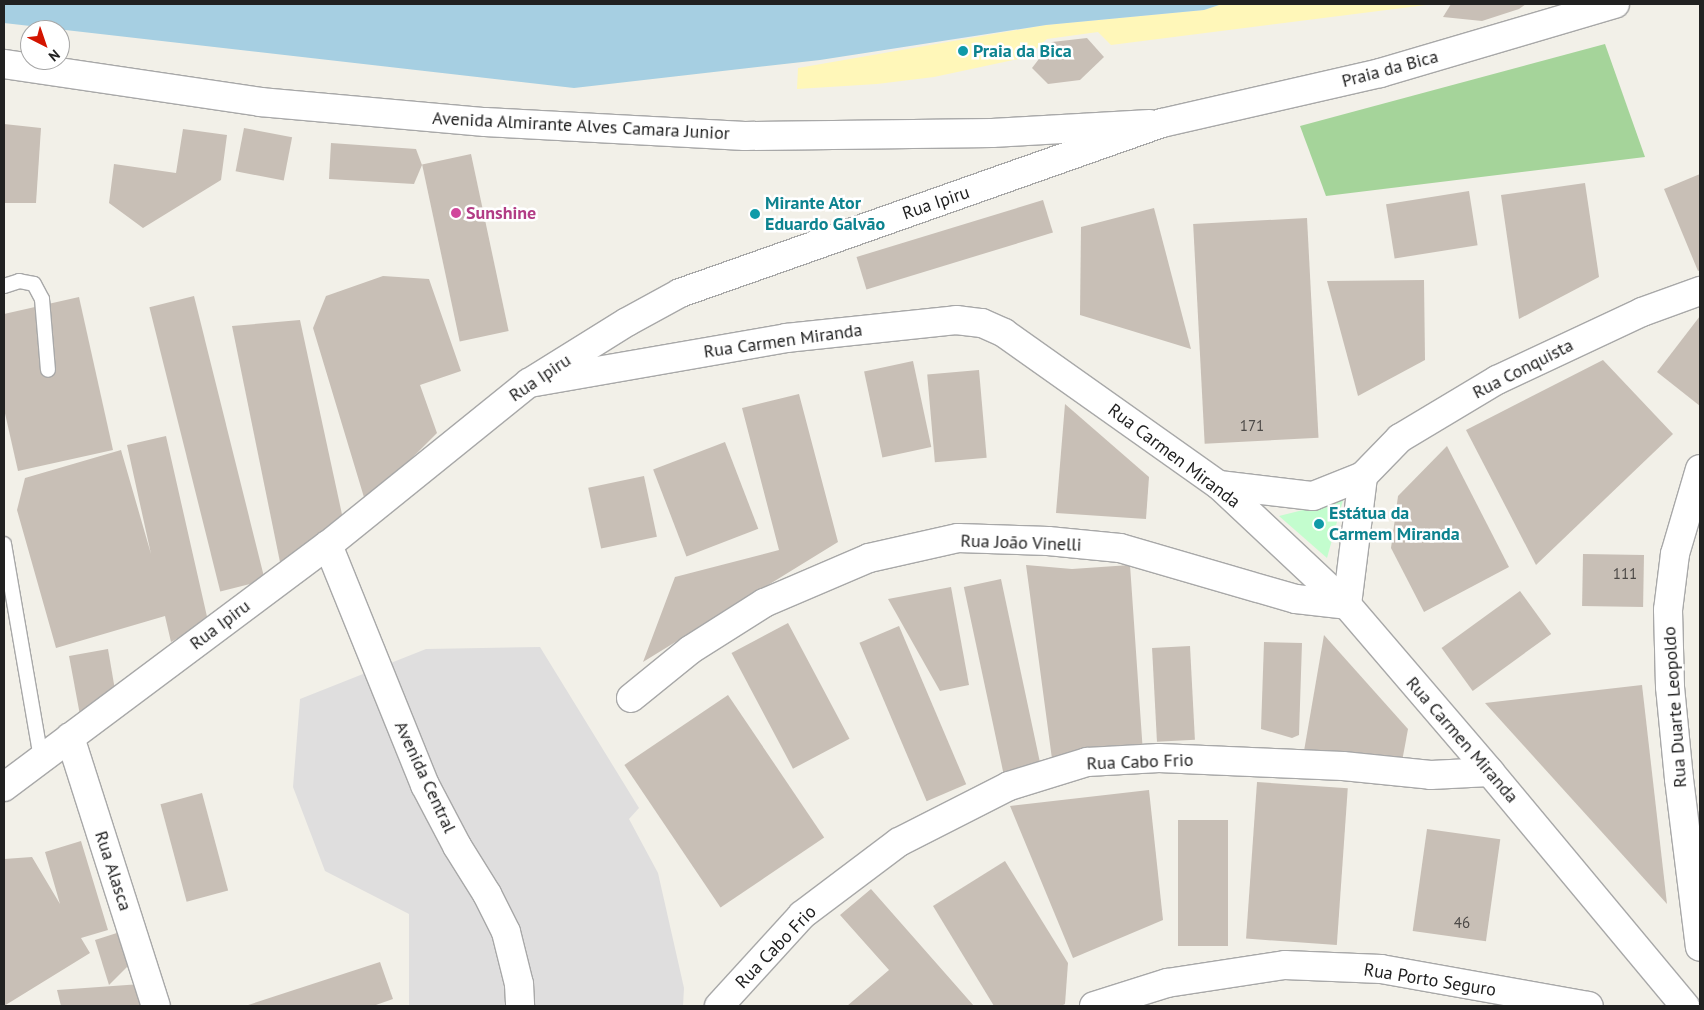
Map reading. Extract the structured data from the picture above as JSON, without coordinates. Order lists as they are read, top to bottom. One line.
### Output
{"streets":{"street":["Praia da Bica","Avenida Almirante Alves Camara Junior","Rua Ipiru","Rua Carmen Miranda","Rua Conquista","Rua João Vinelli","Rua Duarte Leopoldo","Rua Cabo Frio","Avenida Central","Rua Alasca","Rua Porto Seguro"]},"crossings":[["Praia da Bica","Avenida Almirante Alves Camara Junior"],["Praia da Bica","Rua Ipiru"],["Avenida Almirante Alves Camara Junior","Rua Ipiru"],["Rua Ipiru","Rua Carmen Miranda"],["Rua Ipiru","Avenida Central"],["Rua Ipiru","Rua Alasca"],["Rua Carmen Miranda","Rua João Vinelli"],["Rua Carmen Miranda","Rua Cabo Frio"]],"places":["Praia da Bica","Sunshine","Mirante Ator Eduardo Galvão","Estátua da Carmem Miranda"],"house_numbers":["171","111","46"],"north":"bottom right"}
